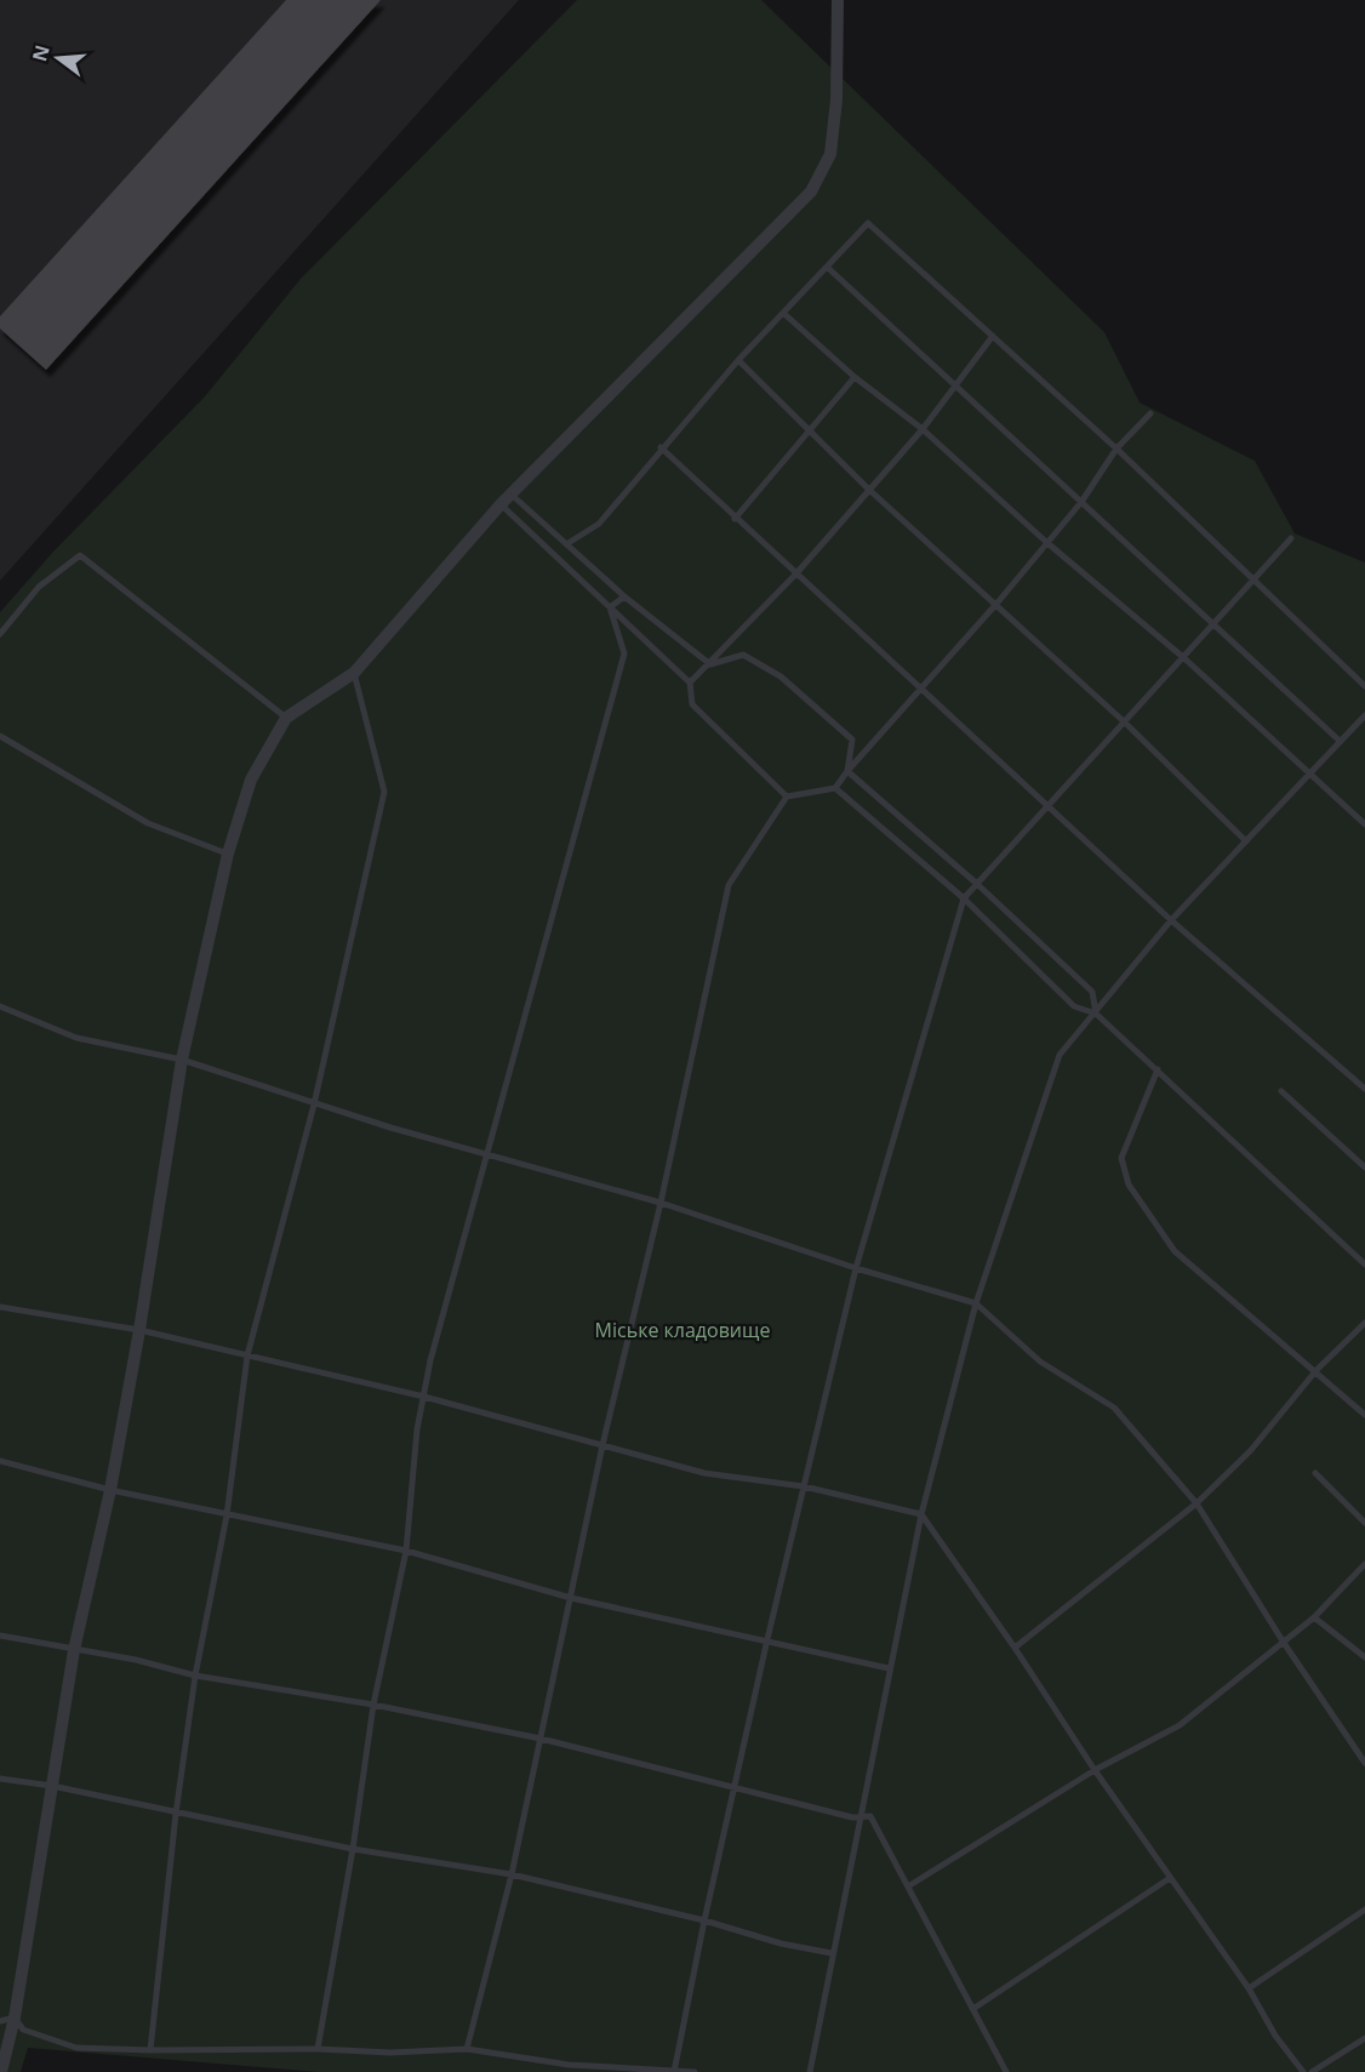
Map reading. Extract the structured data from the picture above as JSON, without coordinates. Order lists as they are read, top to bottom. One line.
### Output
{"parks":["Міське кладовище"],"north":"left"}
